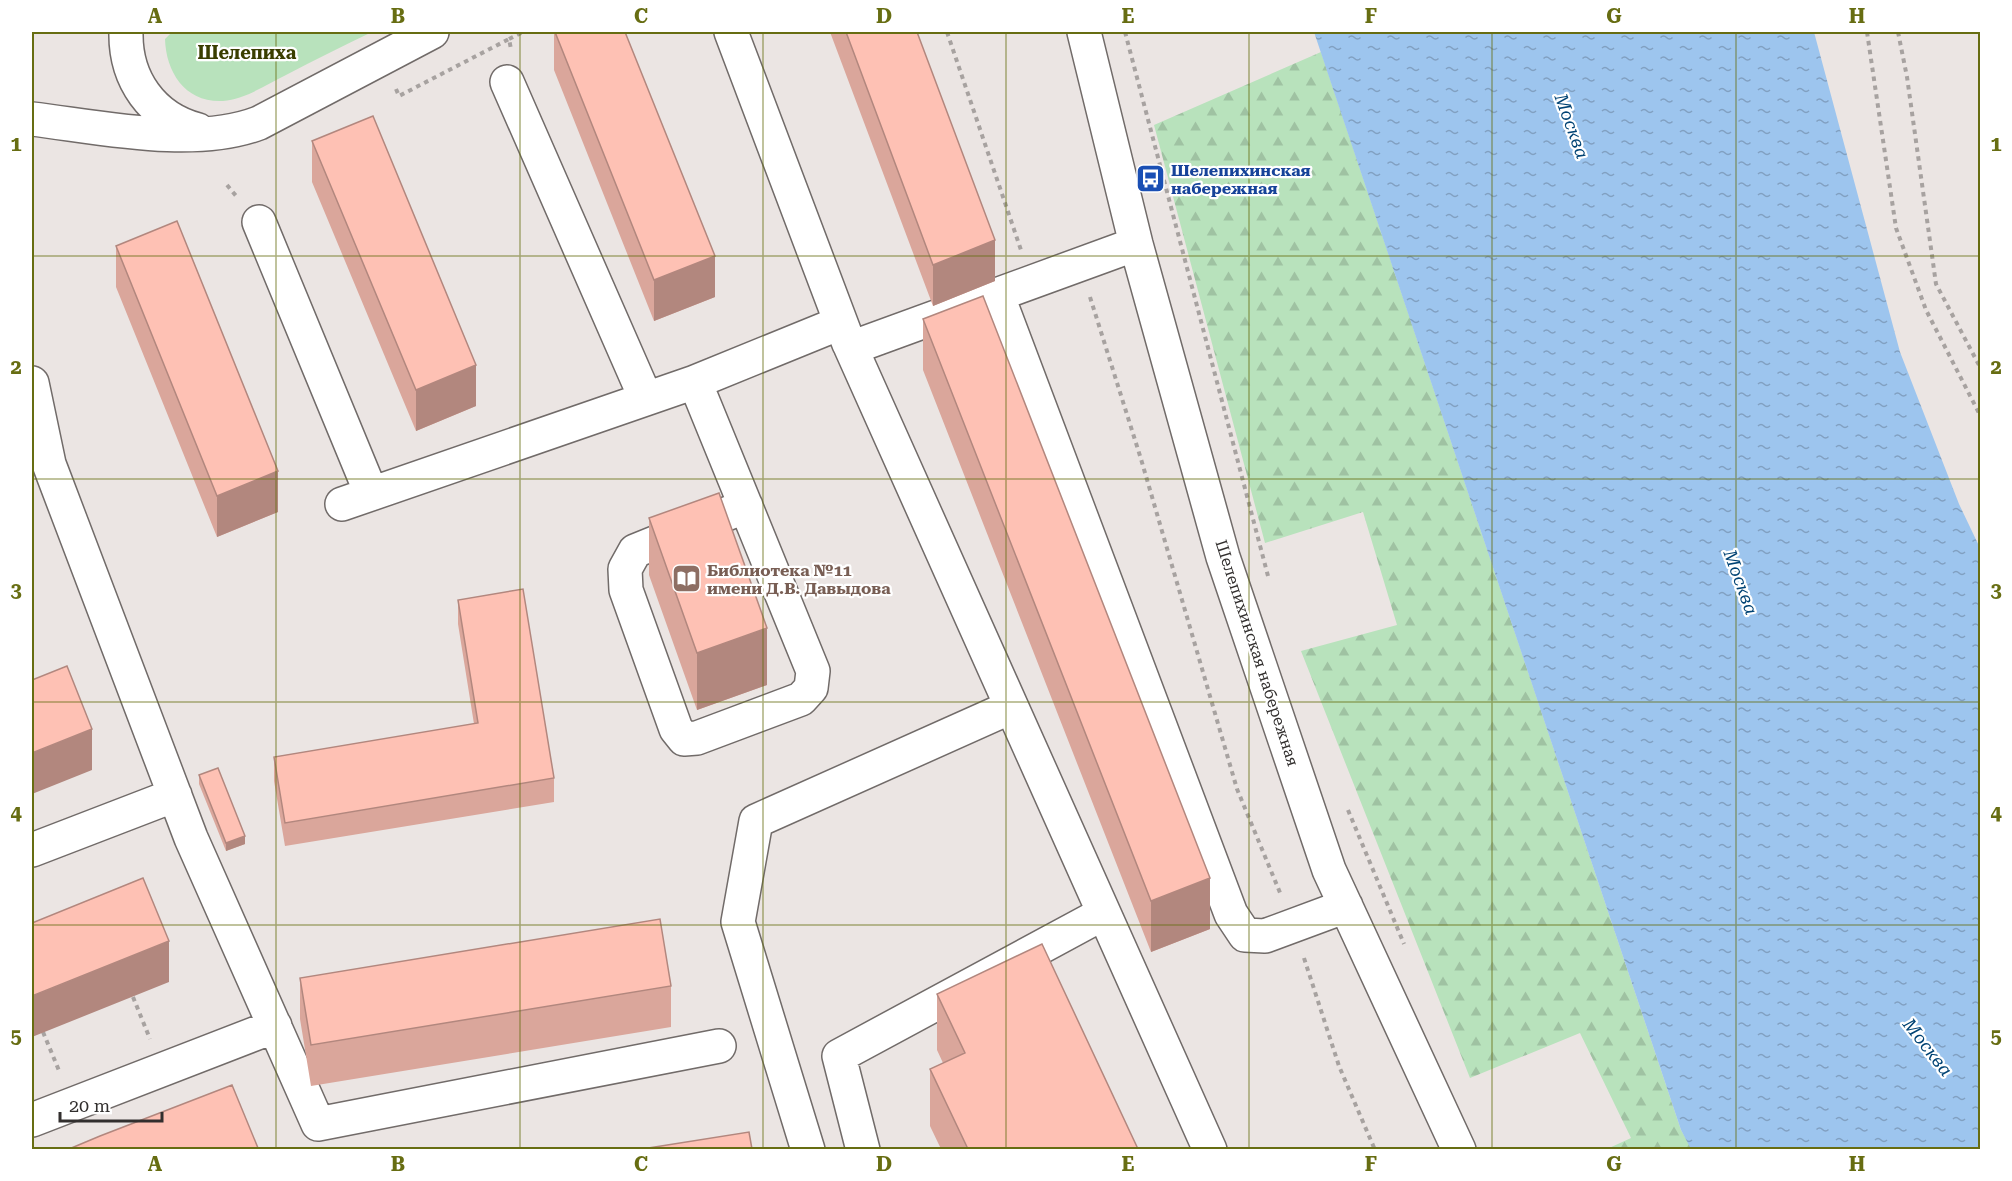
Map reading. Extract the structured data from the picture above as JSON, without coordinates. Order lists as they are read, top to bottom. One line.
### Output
{"streets":{"street":["Шелепихинская набережная"]},"districts":["Шелепиха"],"water":["Москва"],"places":{"bus stop":["Шелепихинская набережная"],"library":["Библиотека №11 имени Д.В. Давыдова"]},"scale_bar":"20 m","grid":{"columns":["A","B","C","D","E","F","G","H"],"rows":["1","2","3","4","5"]}}
